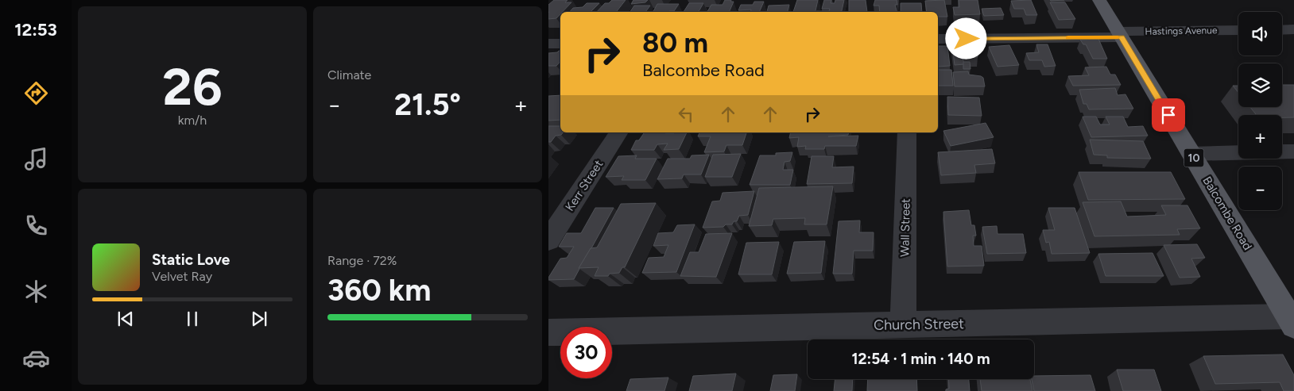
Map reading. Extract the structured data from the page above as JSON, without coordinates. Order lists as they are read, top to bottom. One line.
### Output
{"streets":{"main road":["10","Balcombe Road"],"street":["Hastings Avenue","Kerr Street","Wall Street","Church Street"]},"crossings":[["Hastings Avenue","Balcombe Road"],["Balcombe Road","Church Street"],["Wall Street","Church Street"]],"page":{"tabs":"12:53","tile":[["26","km/h"],"Climate",["Range · 72%","360 km"]],"map_buttons":["+","−"],"turn":["80 m","Balcombe Road"],"heat":["−","21.5°","+"],"song":["Static Love","Velvet Ray"],"limit":"30","trip":"12:54 · 1 min · 140 m"}}
